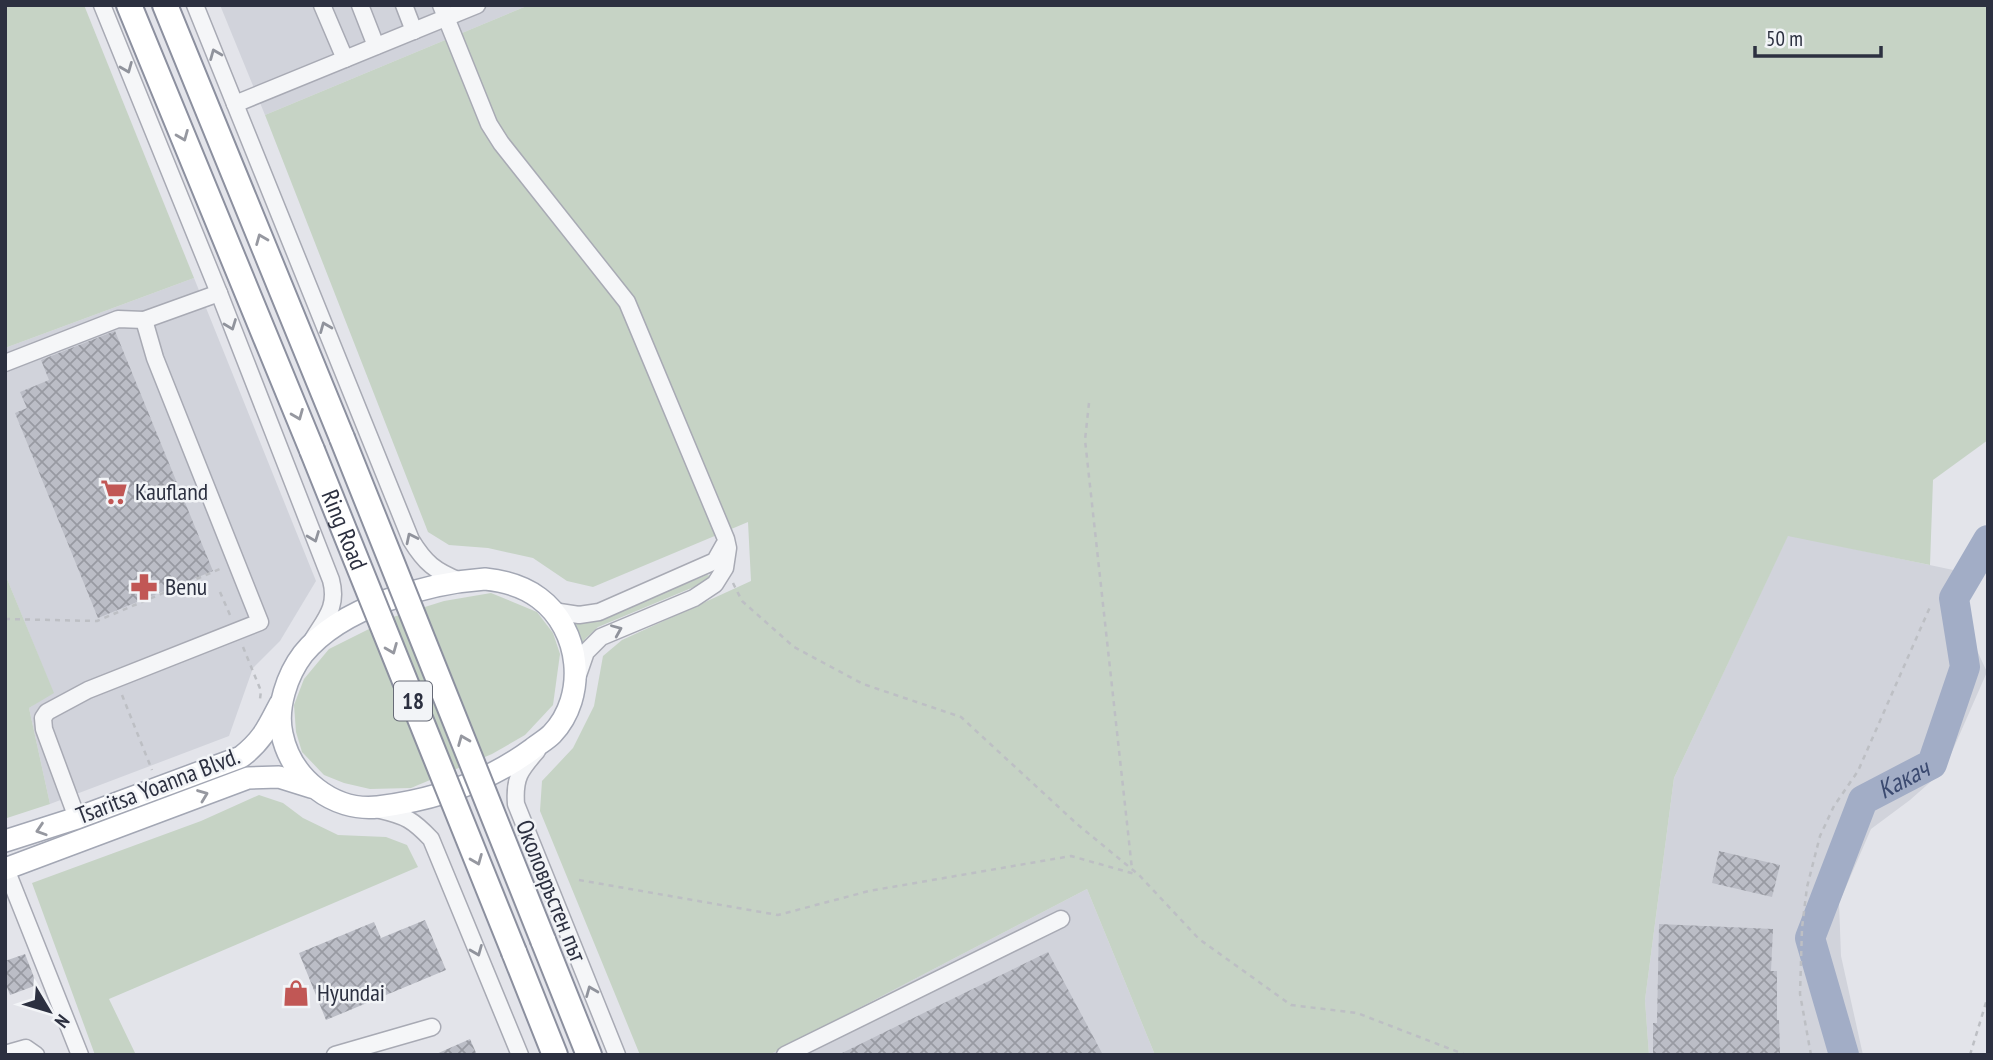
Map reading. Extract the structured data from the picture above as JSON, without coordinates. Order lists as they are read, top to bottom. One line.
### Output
{"streets":{"highway":["Ring Road","18"],"main road":["Tsaritsa Yoanna Blvd."],"street":["Околовръстен път"]},"one_way":["Околовръстен път"],"water":["Какач"],"places":{"supermarket":["Kaufland"],"pharmacy":["Benu"],"shop":["Hyundai"]},"scale_bar":"50 m","north":"bottom right"}
